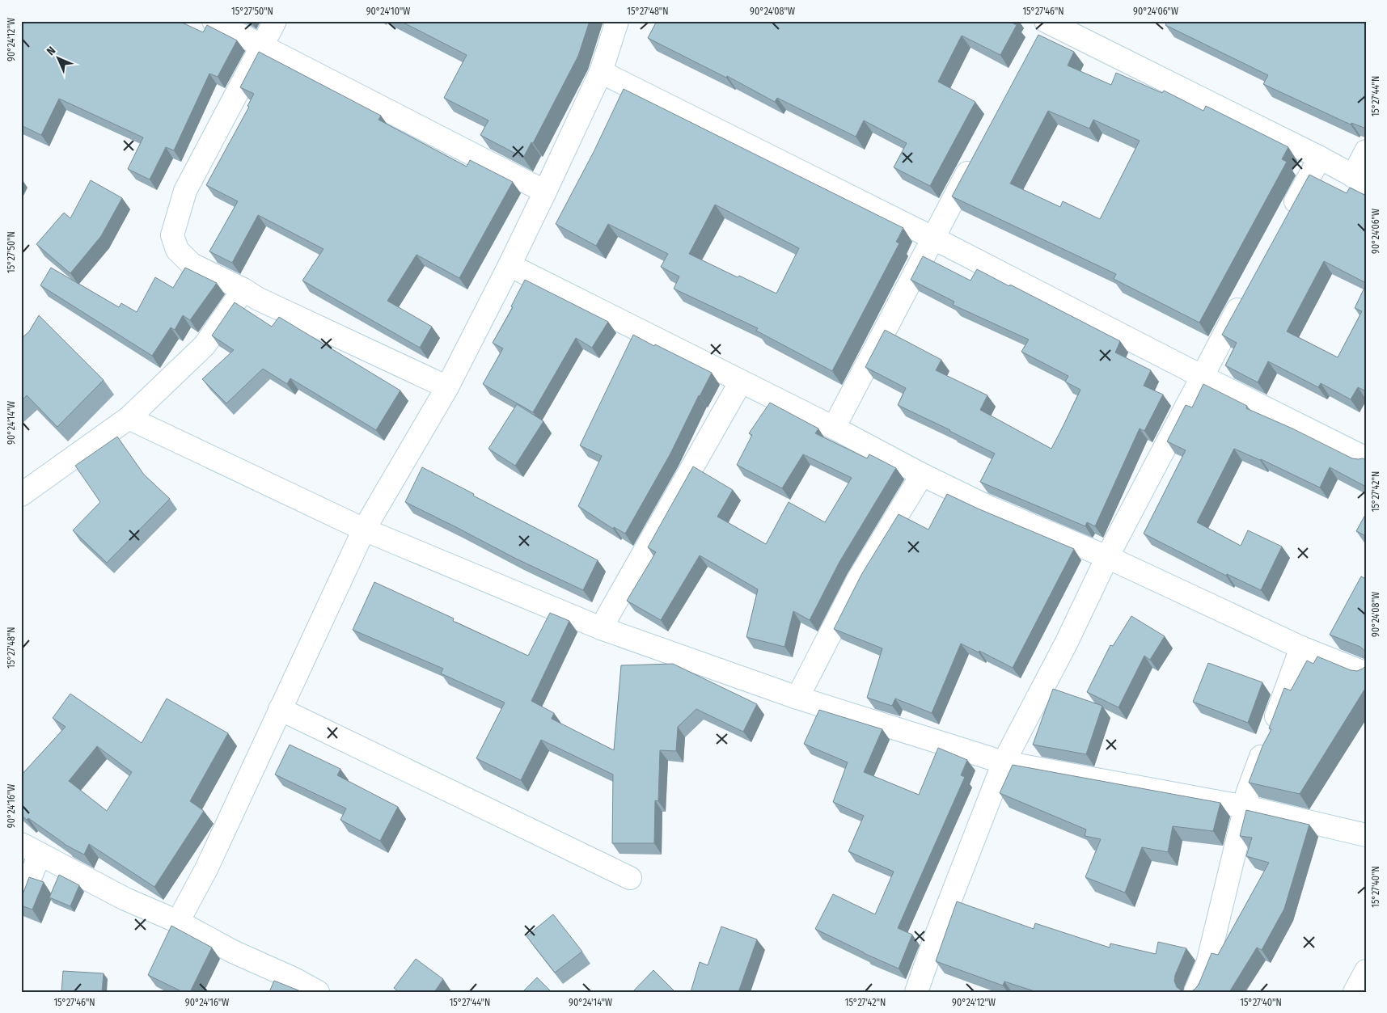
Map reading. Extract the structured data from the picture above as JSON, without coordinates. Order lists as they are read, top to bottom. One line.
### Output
{"north":"top left","coordinates":["15°27'50\"N","90°24'10\"W","15°27'48\"N","90°24'08\"W","15°27'46\"N","90°24'06\"W","90°24'12\"W","15°27'44\"N","90°24'14\"W","15°27'42\"N","90°24'16\"W","15°27'40\"N"]}
